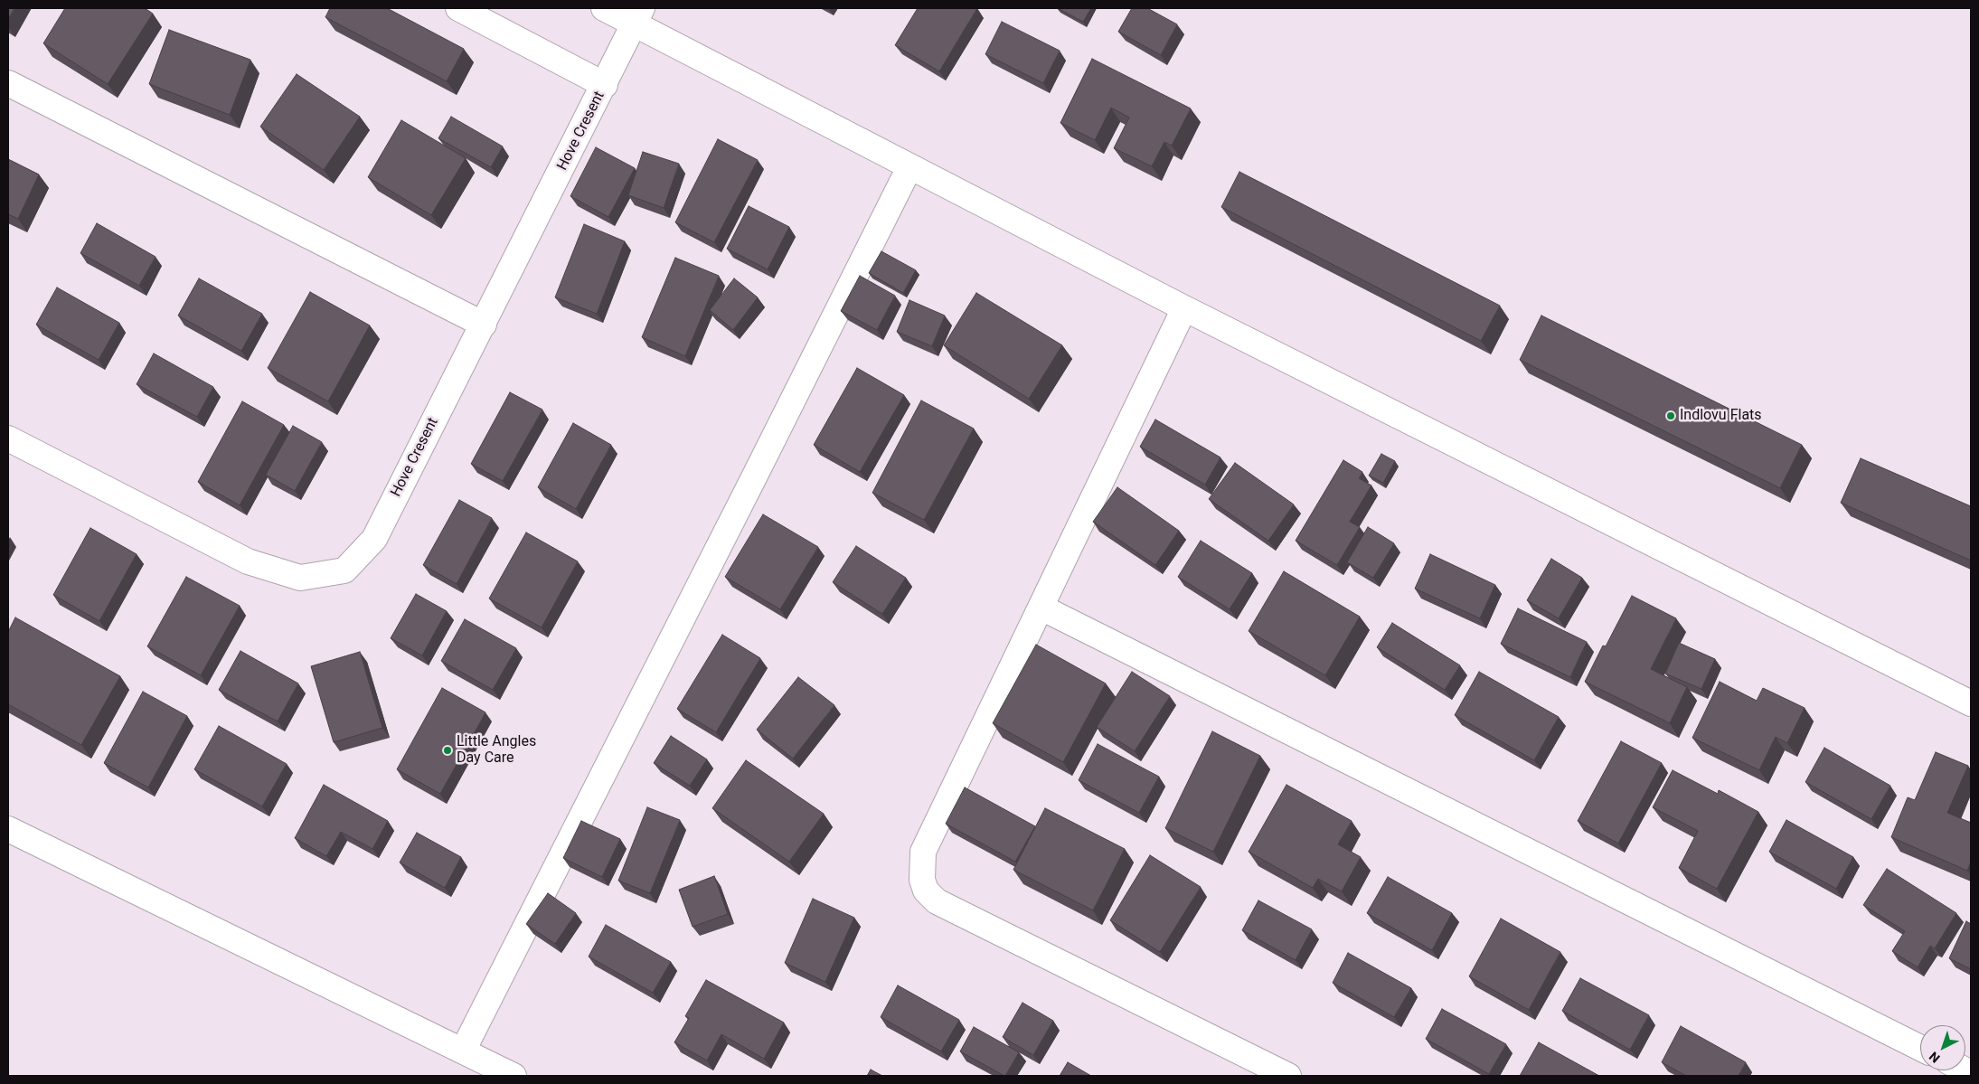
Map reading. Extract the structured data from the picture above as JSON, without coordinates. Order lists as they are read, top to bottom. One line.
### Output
{"streets":{"street":["Hove Cresent"]},"places":["Indlovu Flats","Little Angles Day Care"],"north":"bottom left"}
